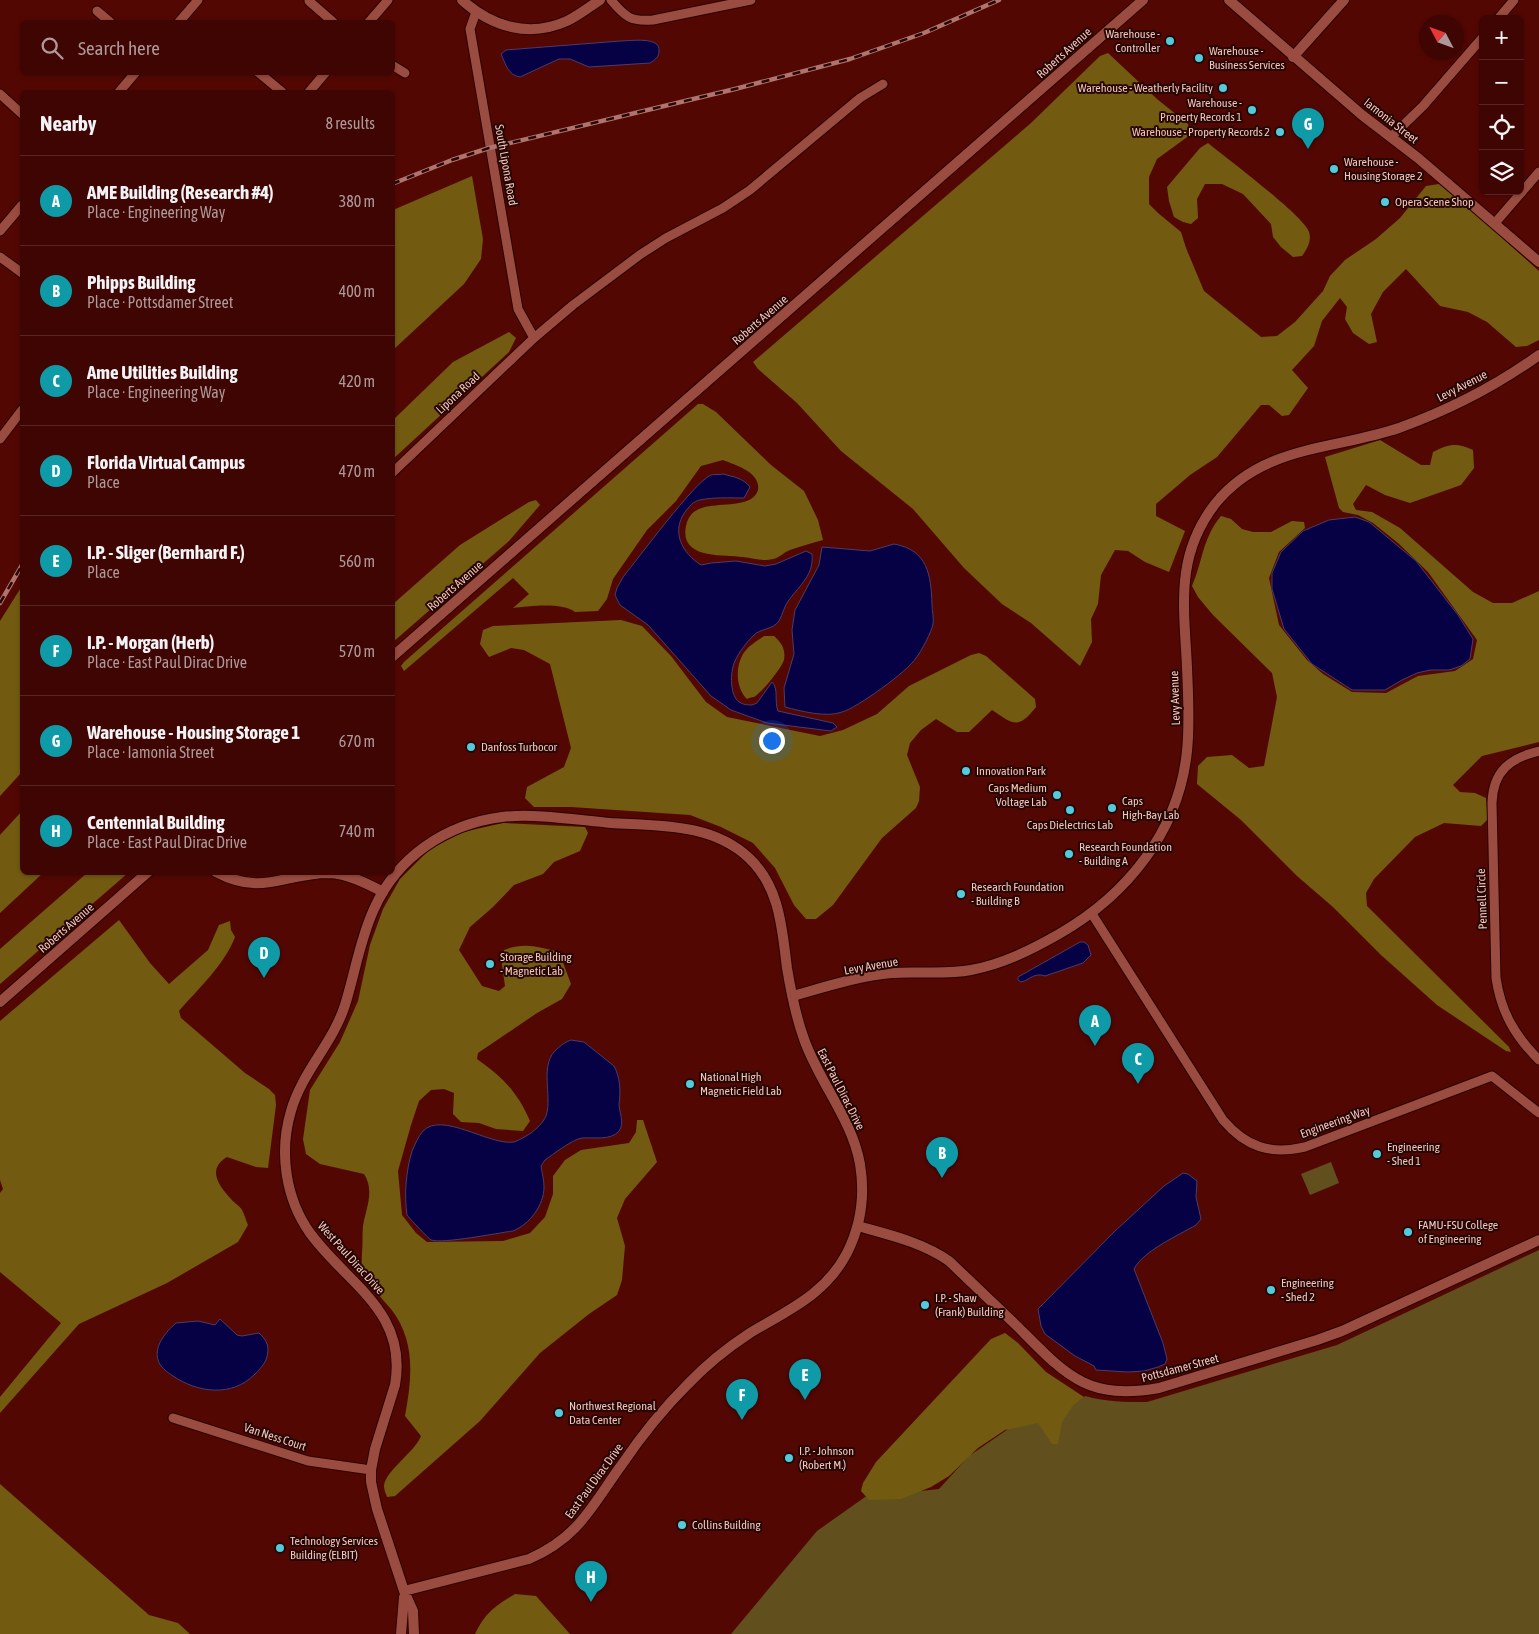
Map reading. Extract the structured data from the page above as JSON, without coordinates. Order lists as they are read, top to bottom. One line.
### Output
{"streets":{"street":["Roberts Avenue","Iamonia Street","South Lipona Road","Levy Avenue","Lipona Road","Pennell Circle","East Paul Dirac Drive","Engineering Way","West Paul Dirac Drive","Pottsdamer Street","Van Ness Court"]},"crossings":[["South Lipona Road","Lipona Road"],["Levy Avenue","East Paul Dirac Drive"],["Levy Avenue","Engineering Way"],["East Paul Dirac Drive","West Paul Dirac Drive"],["East Paul Dirac Drive","Pottsdamer Street"],["West Paul Dirac Drive","Van Ness Court"]],"places":["Warehouse - Controller","Warehouse - Business Services","Warehouse - Weatherly Facility","Warehouse - Property Records 1","Warehouse - Property Records 2","Warehouse - Housing Storage 2","Opera Scene Shop","Danfoss Turbocor","Innovation Park","Caps Medium Voltage Lab","Caps High-Bay Lab","Caps Dielectrics Lab","Research Foundation - Building A","Research Foundation - Building B","Storage Building - Magnetic Lab","National High Magnetic Field Lab","Engineering - Shed 1","FAMU-FSU College of Engineering","Engineering - Shed 2","I.P. - Shaw (Frank) Building","Northwest Regional Data Center","I.P. - Johnson (Robert M.)","Collins Building","Technology Services Building (ELBIT)"],"north":"top left","page":{"map_buttons":["+","−"],"search":"Search here","heading":["Nearby","8 results"],"pins":["G","D","A","C","B","E","F","H"],"list":[{"mark":"A","name":"AME Building (Research #4)","note":"Place · Engineering Way","value":"380 m"},{"mark":"B","name":"Phipps Building","note":"Place · Pottsdamer Street","value":"400 m"},{"mark":"C","name":"Ame Utilities Building","note":"Place · Engineering Way","value":"420 m"},{"mark":"D","name":"Florida Virtual Campus","note":"Place","value":"470 m"},{"mark":"E","name":"I.P. - Sliger (Bernhard F.)","note":"Place","value":"560 m"},{"mark":"F","name":"I.P. - Morgan (Herb)","note":"Place · East Paul Dirac Drive","value":"570 m"},{"mark":"G","name":"Warehouse - Housing Storage 1","note":"Place · Iamonia Street","value":"670 m"},{"mark":"H","name":"Centennial Building","note":"Place · East Paul Dirac Drive","value":"740 m"}]}}
